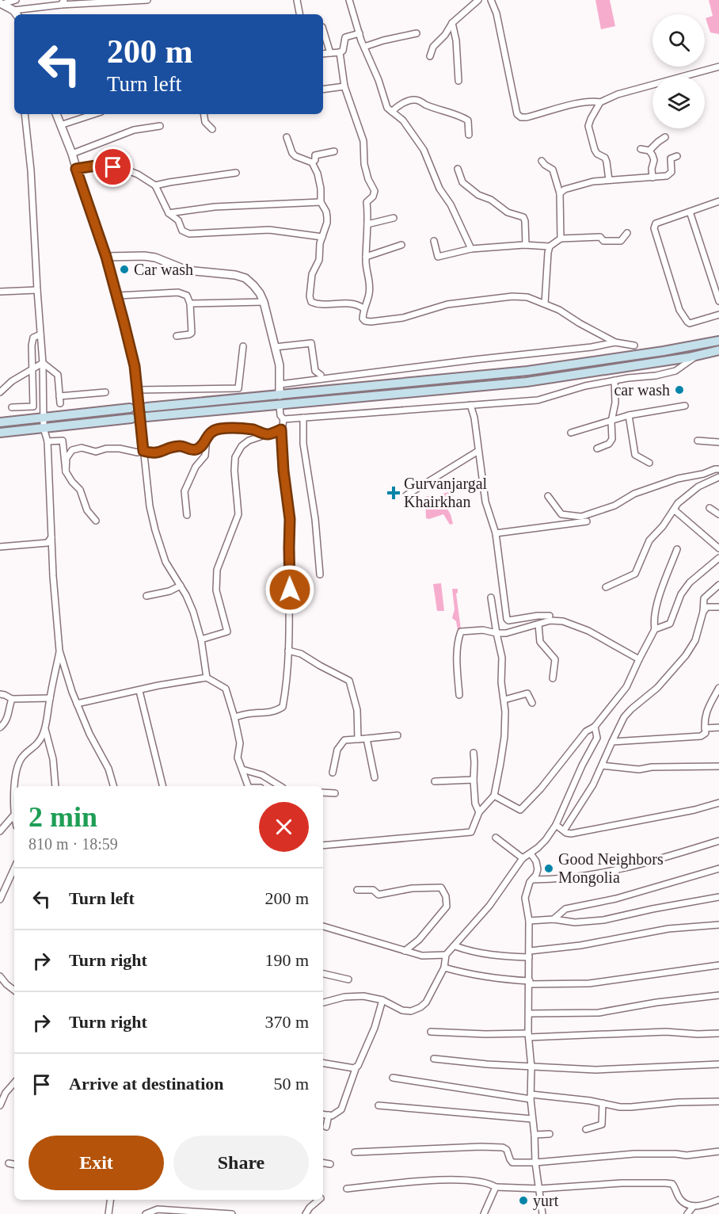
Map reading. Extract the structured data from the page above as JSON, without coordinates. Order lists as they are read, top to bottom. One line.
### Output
{"places":{"other":["Car wash","car wash","Good Neighbors Mongolia","yurt"],"health":["Gurvanjargal Khairkhan"]},"page":{"turn":["200 m","Turn left"],"heading":["2 min","810 m · 18:59"],"list":[{"name":"Turn left","value":"200 m"},{"name":"Turn right","value":"190 m"},{"name":"Turn right","value":"370 m"},{"name":"Arrive at destination","value":"50 m"}],"buttons":["Exit","Share"]}}
